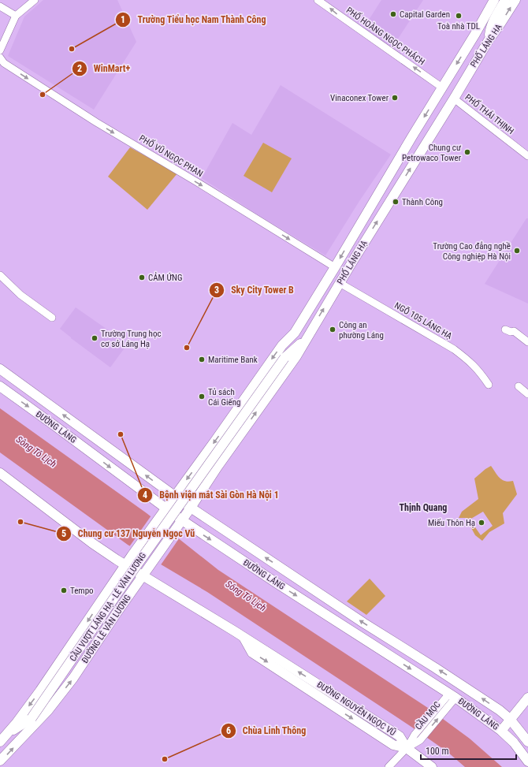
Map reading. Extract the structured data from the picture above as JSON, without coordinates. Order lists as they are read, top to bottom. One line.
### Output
{"streets":{"main road":["PHỐ LÁNG HẠ","ĐƯỜNG LÁNG","CẦU VƯỢT LÁNG HẠ - LÊ VĂN LƯƠNG","ĐƯỜNG LÊ VĂN LƯƠNG","ĐƯỜNG NGUYỄN NGỌC VŨ"],"street":["PHỐ HOÀNG NGỌC PHÁCH","PHỐ THÁI THỊNH","PHỐ VŨ NGỌC PHAN","NGÕ 105 LÁNG HẠ","CẦU MỌC"]},"crossings":[["PHỐ HOÀNG NGỌC PHÁCH","PHỐ LÁNG HẠ"],["PHỐ LÁNG HẠ","PHỐ THÁI THỊNH"],["PHỐ LÁNG HẠ","PHỐ VŨ NGỌC PHAN"],["PHỐ LÁNG HẠ","NGÕ 105 LÁNG HẠ"],["PHỐ LÁNG HẠ","ĐƯỜNG LÁNG"],["PHỐ LÁNG HẠ","CẦU VƯỢT LÁNG HẠ - LÊ VĂN LƯƠNG"],["PHỐ LÁNG HẠ","ĐƯỜNG LÊ VĂN LƯƠNG"],["ĐƯỜNG LÁNG","ĐƯỜNG LÊ VĂN LƯƠNG"],["ĐƯỜNG LÁNG","CẦU MỌC"],["CẦU VƯỢT LÁNG HẠ - LÊ VĂN LƯƠNG","ĐƯỜNG LÊ VĂN LƯƠNG"],["ĐƯỜNG LÊ VĂN LƯƠNG","ĐƯỜNG NGUYỄN NGỌC VŨ"],["ĐƯỜNG NGUYỄN NGỌC VŨ","CẦU MỌC"]],"one_way":["PHỐ HOÀNG NGỌC PHÁCH","PHỐ VŨ NGỌC PHAN"],"districts":["Thịnh Quang"],"water":["Sông Tô Lịch"],"places":["Capital Garden","Toà nhà TDL","Trường Tiểu học Nam Thành Công","WinMart+","Vinaconex Tower","Chung cư Petrowaco Tower","Thành Công","Trường Cao đẳng nghề Công nghiệp Hà Nội","CẢM ỨNG","Công an phường Láng","Trường Trung học cơ sở Láng Hạ","Sky City Tower B","Maritime Bank","Tủ sách Cái Giếng","Bệnh viện mắt Sài Gòn Hà Nội 1","Chung cư 137 Nguyễn Ngọc Vũ","Miếu Thôn Hạ","Tempo","Chùa Linh Thông"],"scale_bar":"100 m"}
